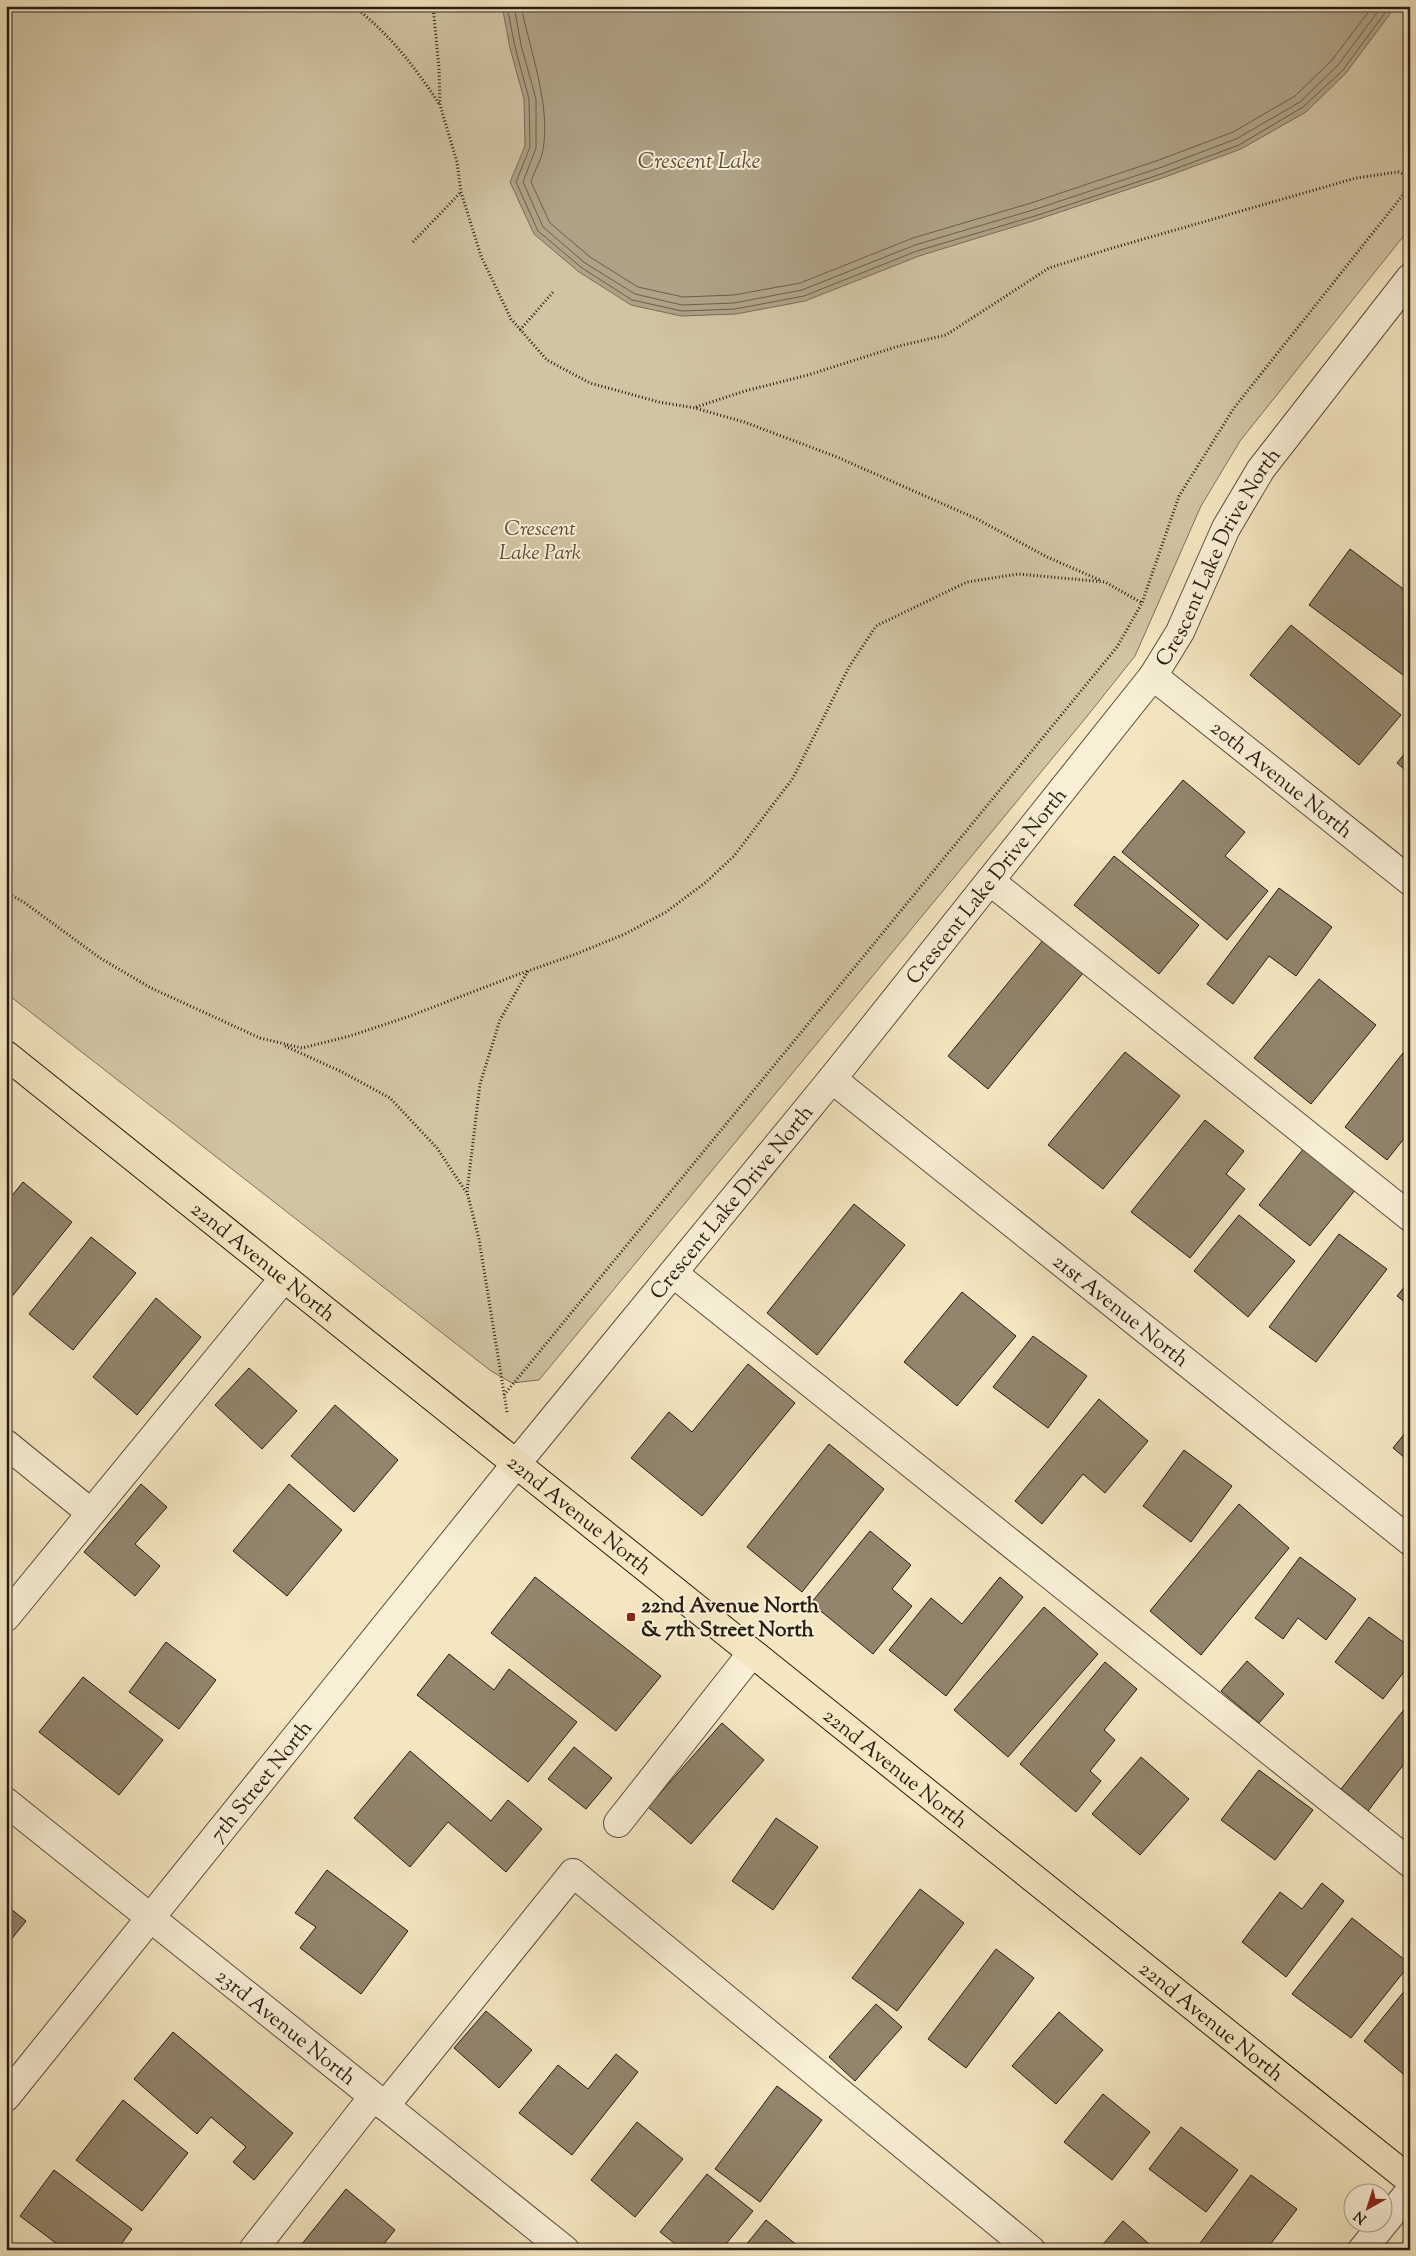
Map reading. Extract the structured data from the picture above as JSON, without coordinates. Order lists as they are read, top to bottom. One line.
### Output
{"streets":{"main road":["22nd Avenue North"],"street":["Crescent Lake Drive North","20th Avenue North","21st Avenue North","7th Street North","23rd Avenue North"]},"crossings":[["Crescent Lake Drive North","20th Avenue North"],["Crescent Lake Drive North","22nd Avenue North"],["Crescent Lake Drive North","21st Avenue North"],["Crescent Lake Drive North","7th Street North"],["22nd Avenue North","7th Street North"],["7th Street North","23rd Avenue North"]],"water":["Crescent Lake"],"parks":["Crescent Lake Park"],"places":{"transit":["22nd Avenue North & 7th Street North"]},"north":"bottom left"}
